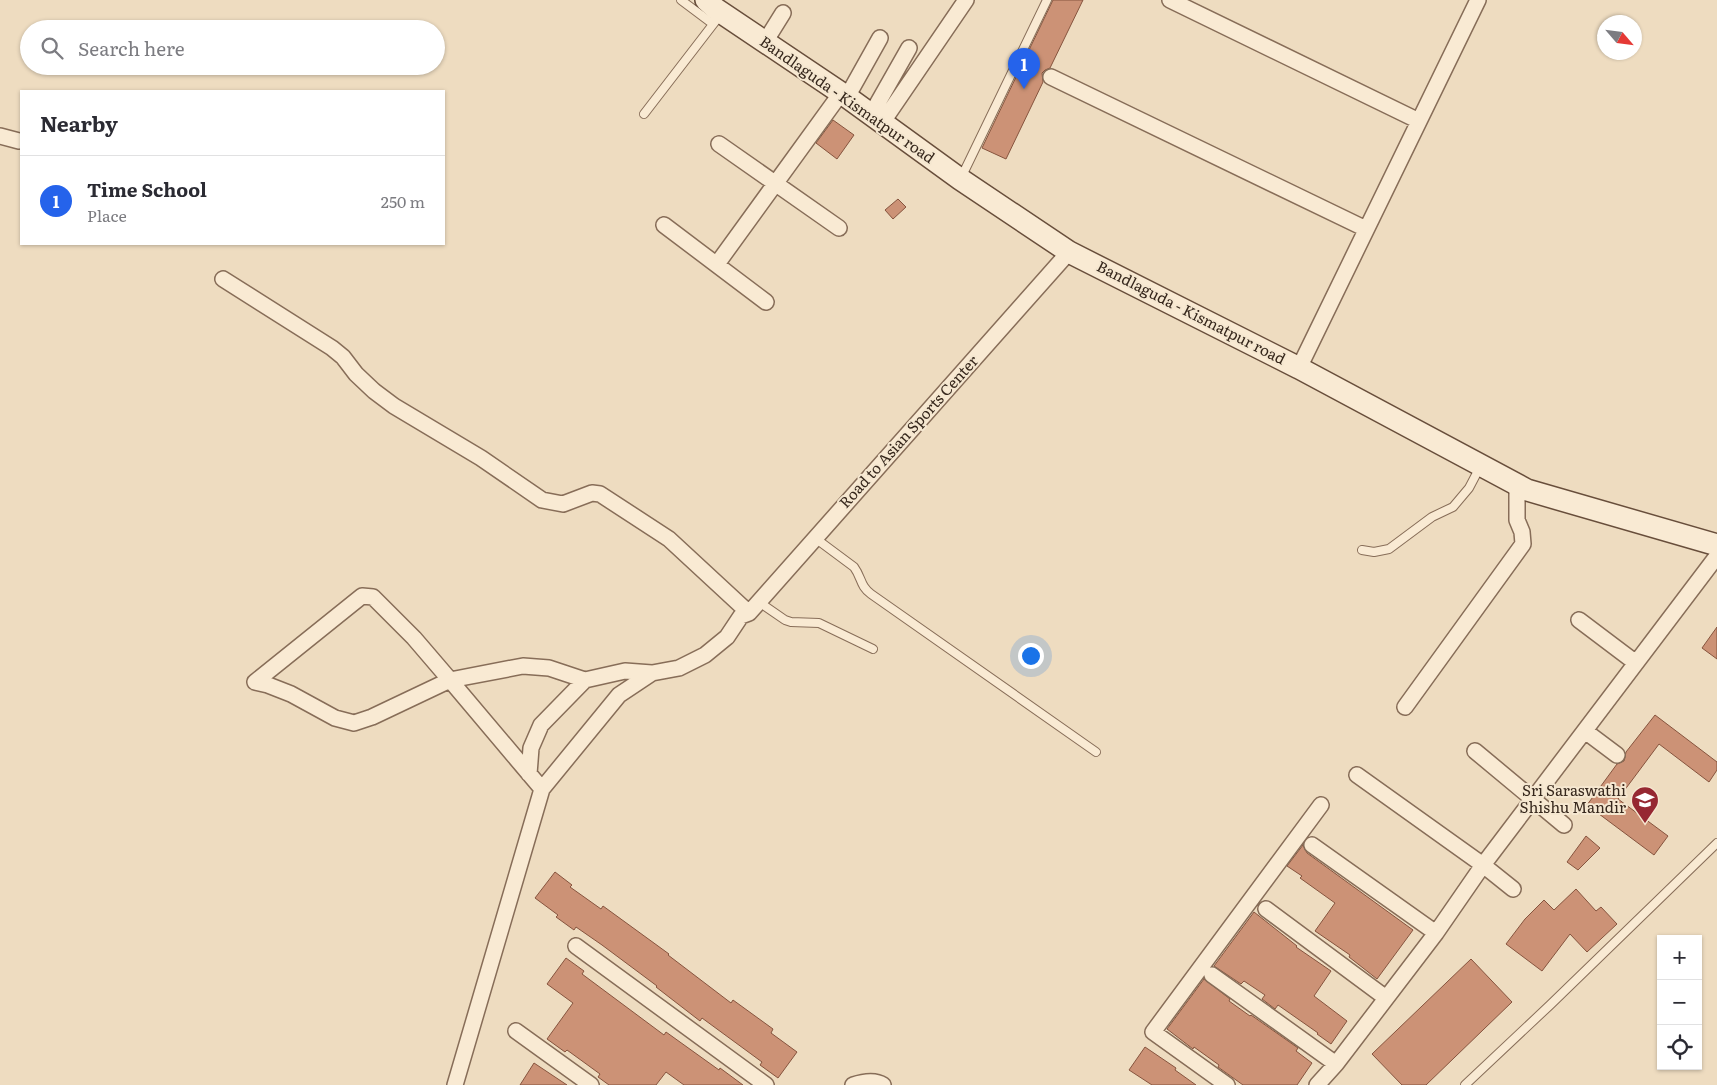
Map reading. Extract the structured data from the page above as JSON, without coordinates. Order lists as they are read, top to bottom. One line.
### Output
{"streets":{"street":["Bandlaguda - Kismatpur road","Road to Asian Sports Center"]},"crossings":[["Bandlaguda - Kismatpur road","Road to Asian Sports Center"]],"places":{"school or university":["Sri Saraswathi Shishu Mandir"]},"north":"bottom right","page":{"search":"Search here","pins":"1","heading":"Nearby","list":[{"mark":"1","name":"Time School","note":"Place","value":"250 m"}],"map_buttons":["+","−"]}}
